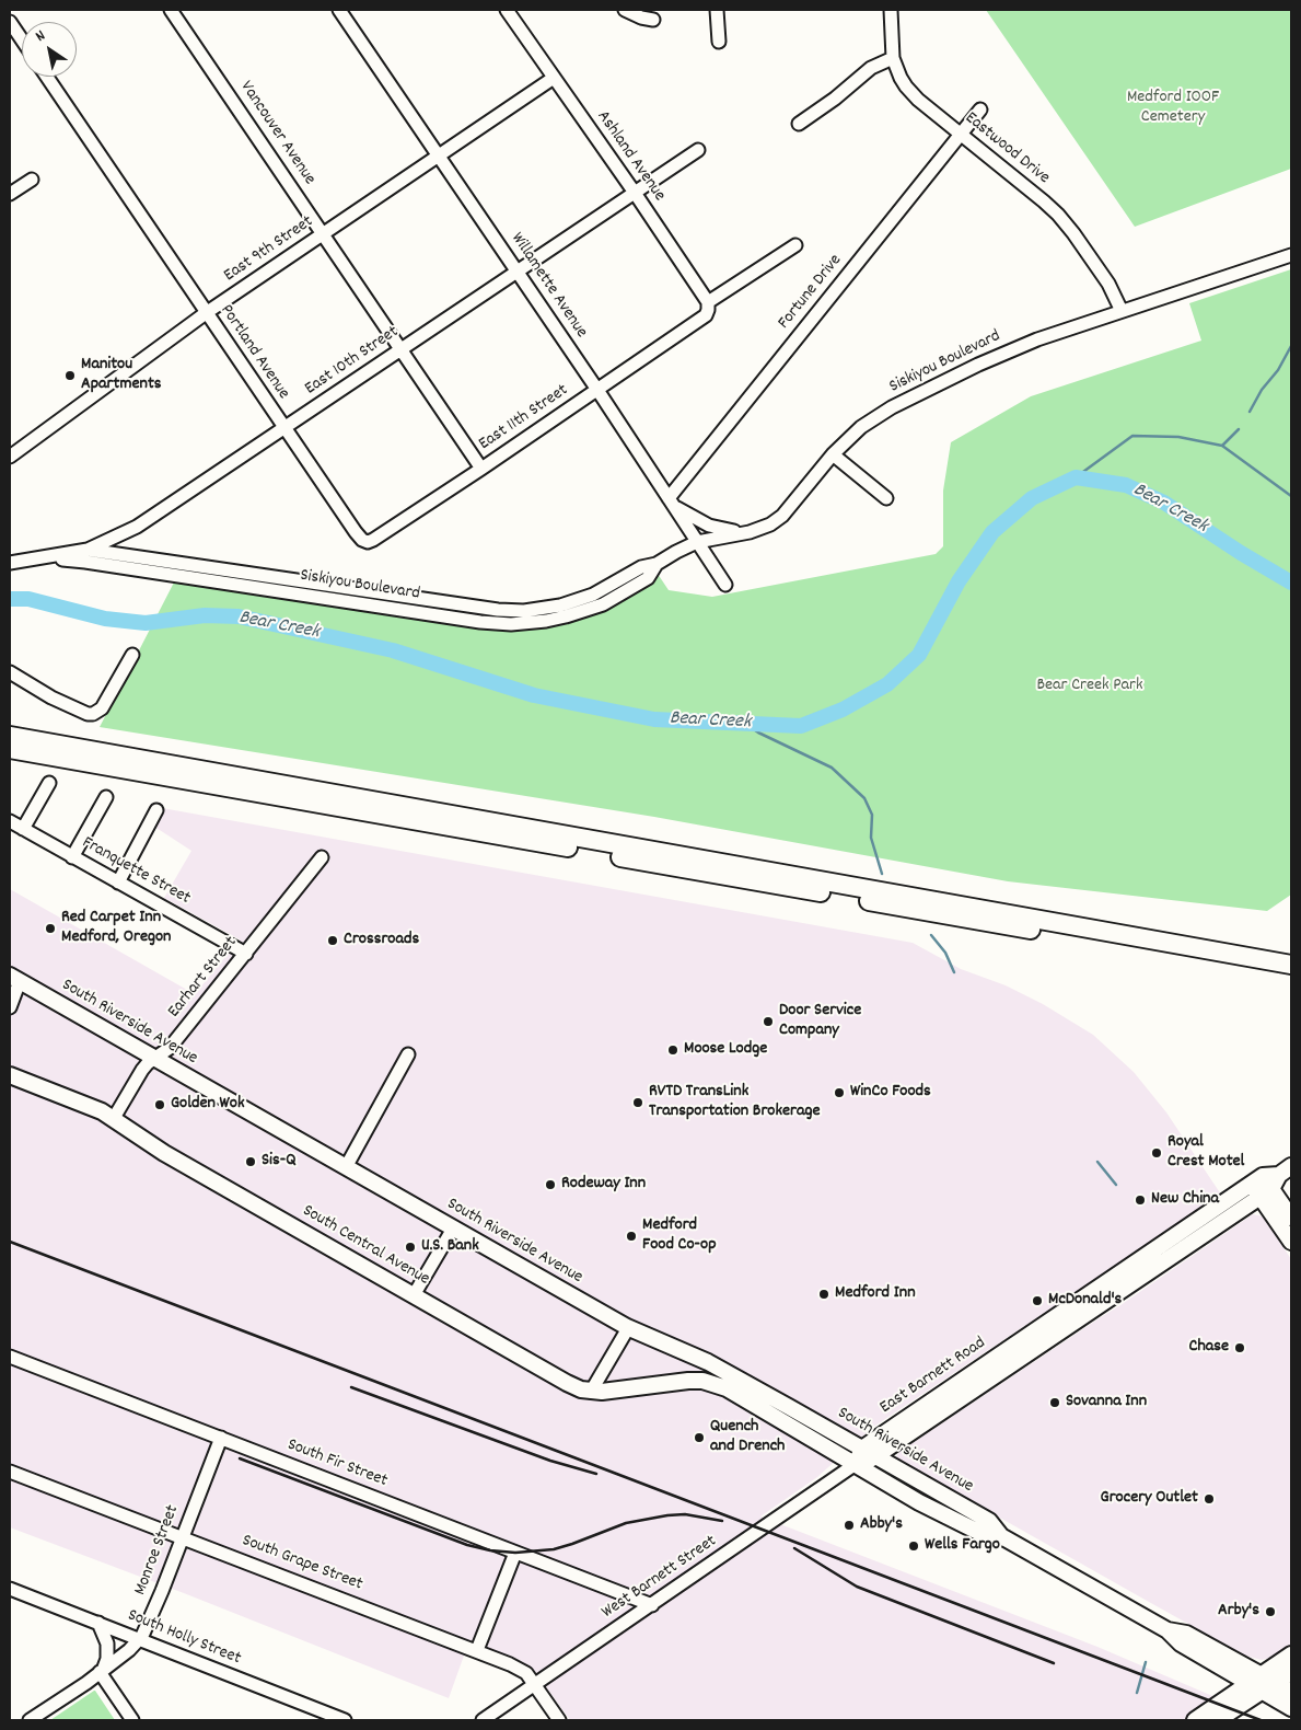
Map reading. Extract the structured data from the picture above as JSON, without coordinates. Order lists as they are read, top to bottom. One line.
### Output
{"streets":{"main road":["South Riverside Avenue","South Central Avenue","East Barnett Road"],"street":["Vancouver Avenue","Eastwood Drive","Ashland Avenue","East 9th Street","Willamette Avenue","Fortune Drive","Portland Avenue","East 10th Street","Siskiyou Boulevard","East 11th Street","Franquette Street","Earhart Street","South Fir Street","Monroe Street","South Grape Street","West Barnett Street","South Holly Street"]},"crossings":[["Vancouver Avenue","East 9th Street"],["Vancouver Avenue","East 10th Street"],["Vancouver Avenue","East 11th Street"],["Eastwood Drive","Fortune Drive"],["Eastwood Drive","Siskiyou Boulevard"],["Ashland Avenue","East 9th Street"],["Ashland Avenue","East 10th Street"],["Ashland Avenue","East 11th Street"],["East 9th Street","Willamette Avenue"],["East 9th Street","Portland Avenue"],["Willamette Avenue","Fortune Drive"],["Willamette Avenue","East 10th Street"],["Willamette Avenue","Siskiyou Boulevard"],["Willamette Avenue","East 11th Street"],["Portland Avenue","East 10th Street"],["Portland Avenue","East 11th Street"],["East 10th Street","Siskiyou Boulevard"],["Franquette Street","Earhart Street"],["Earhart Street","South Riverside Avenue"],["Earhart Street","South Central Avenue"],["South Riverside Avenue","South Central Avenue"],["South Riverside Avenue","East Barnett Road"],["South Riverside Avenue","West Barnett Street"],["East Barnett Road","West Barnett Street"],["South Fir Street","Monroe Street"],["South Fir Street","West Barnett Street"],["Monroe Street","South Grape Street"],["Monroe Street","South Holly Street"],["South Grape Street","West Barnett Street"]],"water":["Bear Creek"],"parks":["Medford IOOF Cemetery","Bear Creek Park"],"places":["Manitou Apartments","Red Carpet Inn Medford, Oregon","Crossroads","Door Service Company","Moose Lodge","WinCo Foods","RVTD TransLink Transportation Brokerage","Golden Wok","Royal Crest Motel","Sis-Q","Rodeway Inn","New China","Medford Food Co-op","U.S. Bank","Medford Inn","McDonald's","Chase","Sovanna Inn","Quench and Drench","Grocery Outlet","Abby's","Wells Fargo","Arby's"],"north":"top left"}
